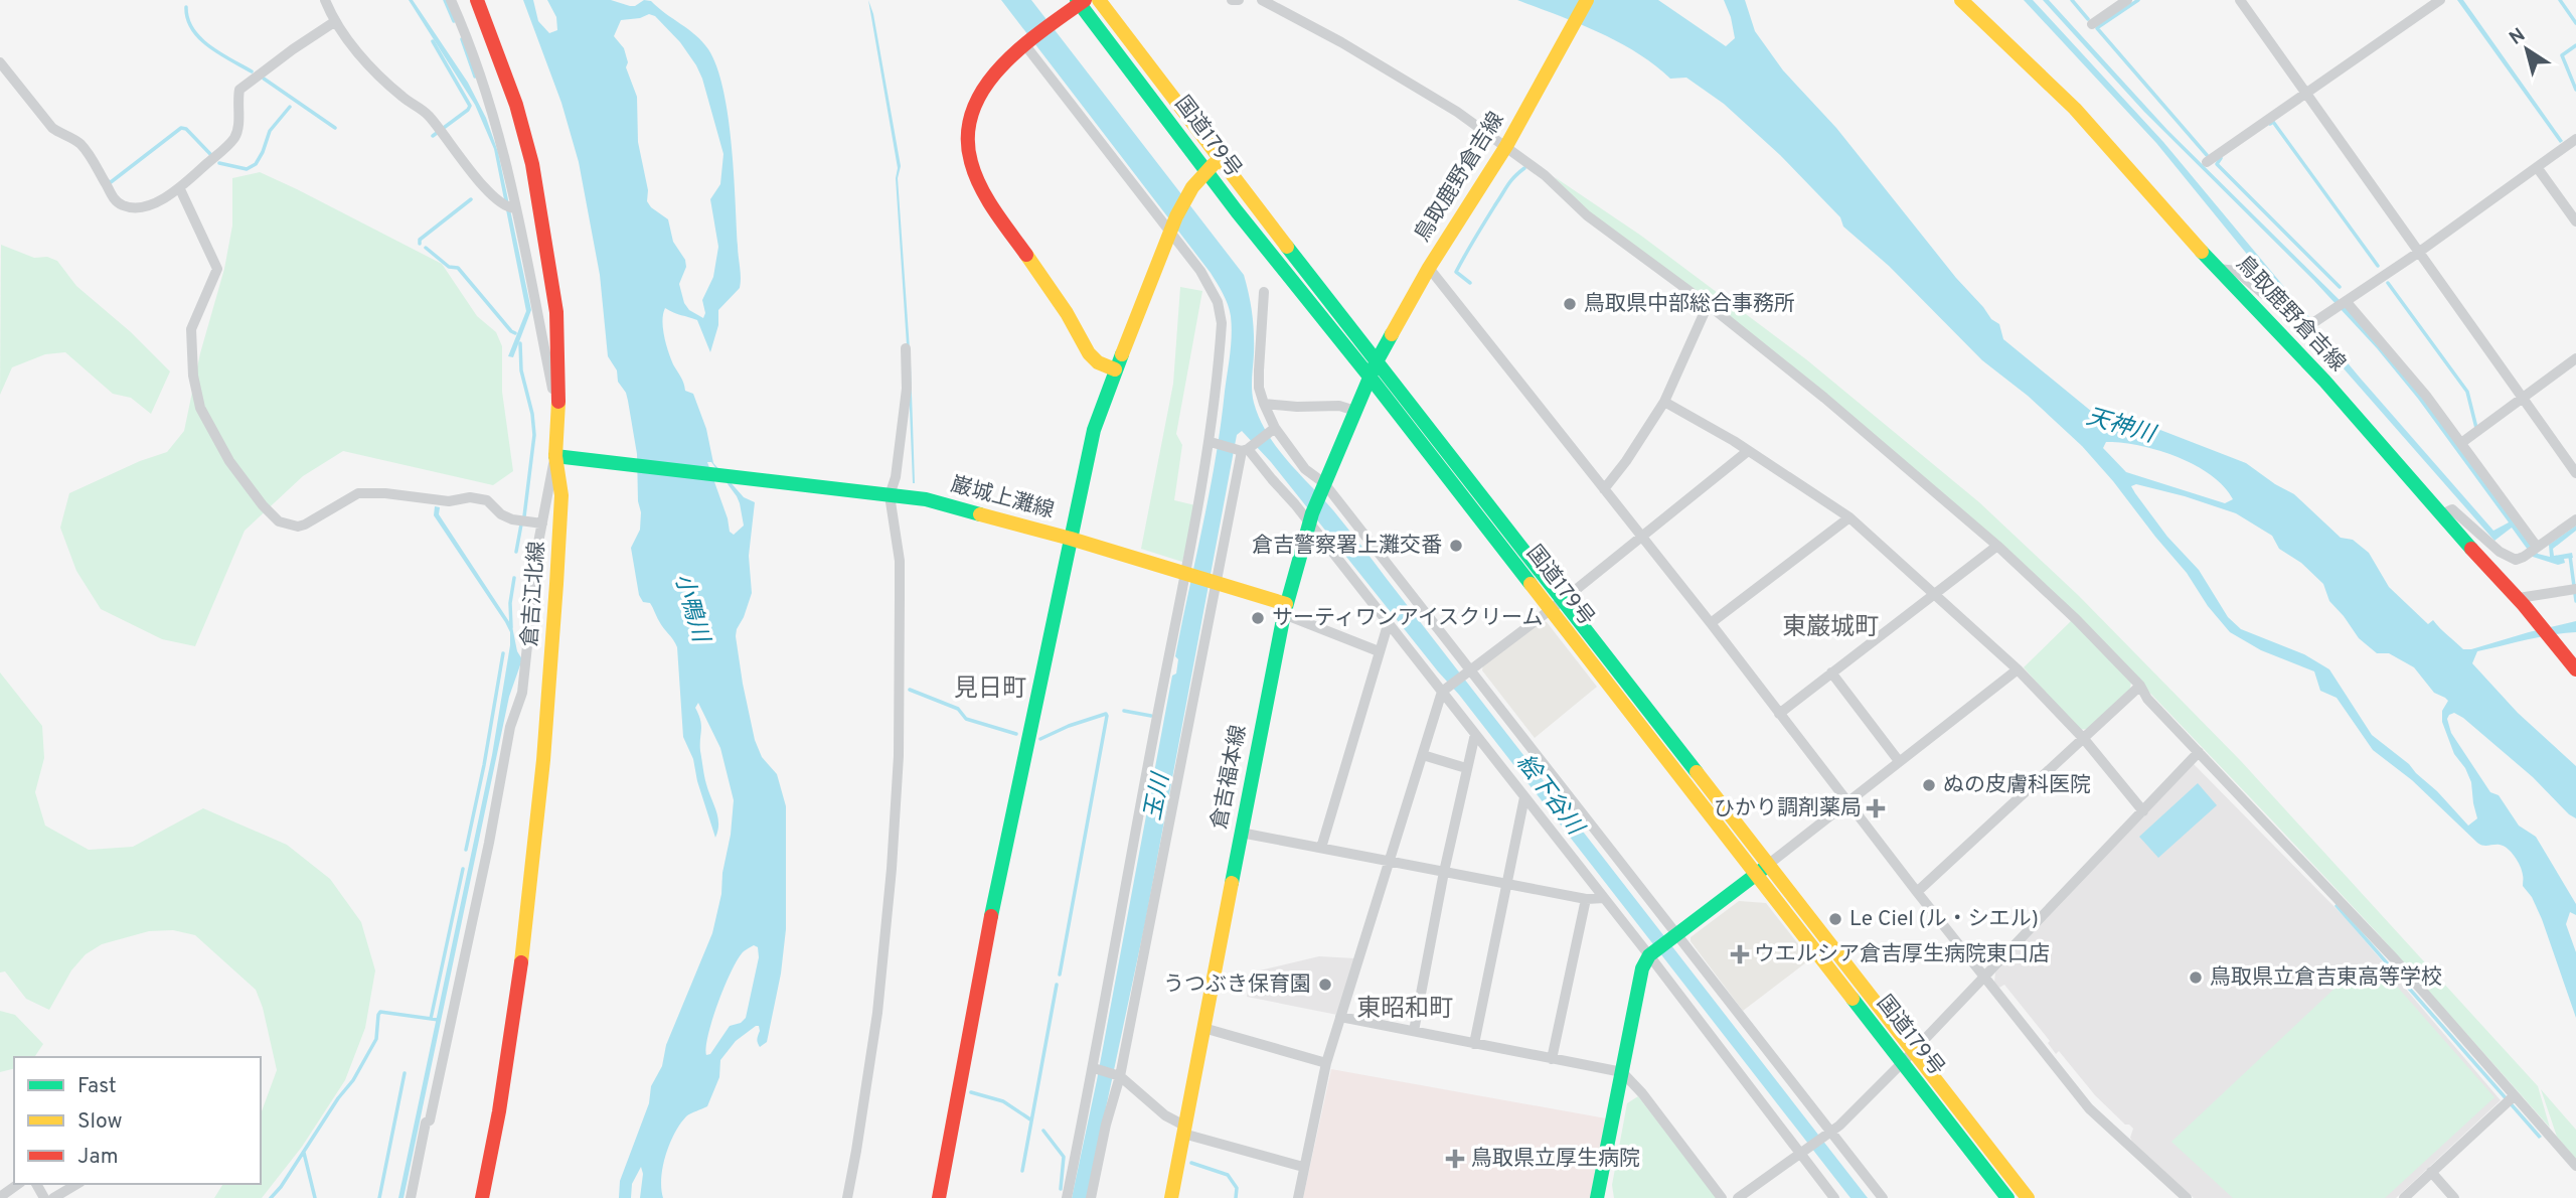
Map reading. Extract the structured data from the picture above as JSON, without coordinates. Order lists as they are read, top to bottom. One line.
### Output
{"streets":{"main road":["国道179号","鳥取鹿野倉吉線","巌城上灘線","倉吉江北線","倉吉福本線"]},"crossings":[["国道179号","鳥取鹿野倉吉線"],["国道179号","巌城上灘線"],["国道179号","倉吉福本線"],["鳥取鹿野倉吉線","倉吉福本線"],["巌城上灘線","倉吉江北線"]],"districts":["東巌城町","見日町","東昭和町"],"water":["天神川","小鴨川","絵下谷川","玉川"],"places":{"other":["鳥取県中部総合事務所","倉吉警察署上灘交番","サーティワンアイスクリーム","ぬの皮膚科医院","Le Ciel (ル・シエル)","鳥取県立倉吉東高等学校","うつぶき保育園"],"health":["ひかり調剤薬局","ウエルシア倉吉厚生病院東口店","鳥取県立厚生病院"]},"legend":["Fast","Slow","Jam"],"north":"top left"}
